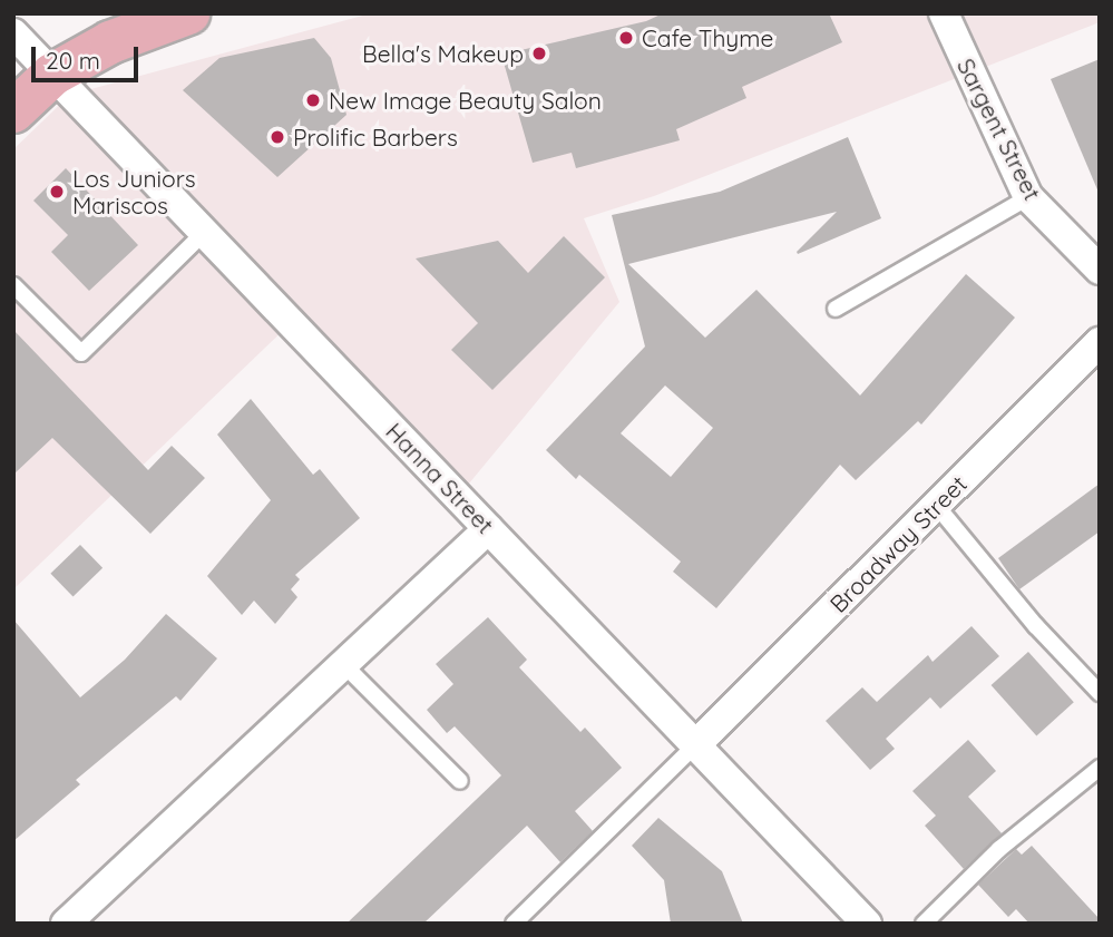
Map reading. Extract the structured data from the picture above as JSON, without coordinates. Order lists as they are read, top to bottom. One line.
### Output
{"streets":{"street":["Sargent Street","Hanna Street","Broadway Street"]},"crossings":[["Hanna Street","Broadway Street"]],"places":["Cafe Thyme","Bella's Makeup","New Image Beauty Salon","Prolific Barbers","Los Juniors Mariscos"],"scale_bar":"20 m"}
